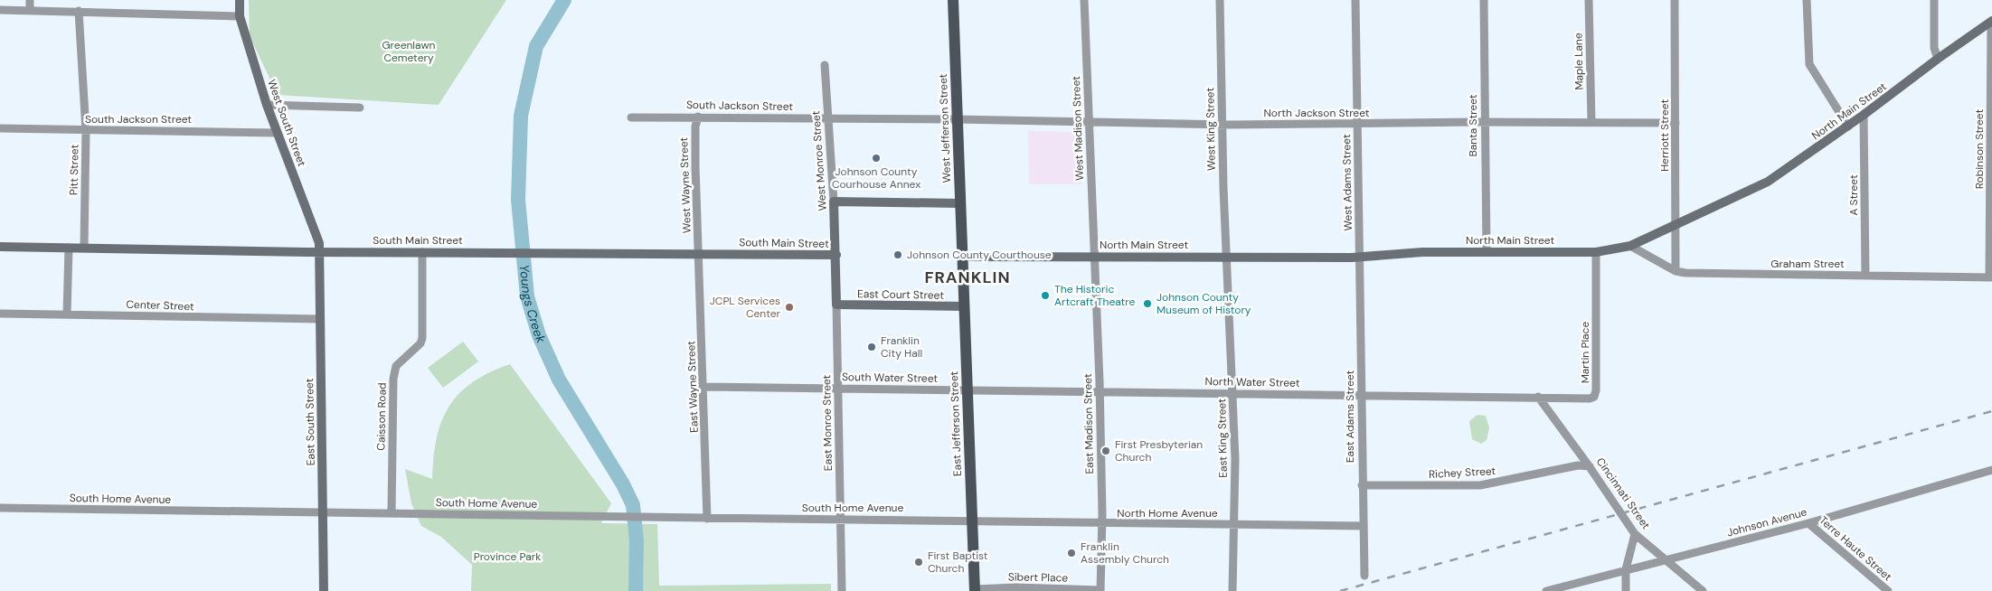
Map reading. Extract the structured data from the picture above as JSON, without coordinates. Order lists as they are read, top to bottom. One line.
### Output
{"streets":{"main road":["West Jefferson Street","East Jefferson Street"],"street":["Maple Lane","South Jackson Street","North Main Street","North Jackson Street","West South Street","Banta Street","West Madison Street","West King Street","Herriott Street","Robinson Street","West Monroe Street","Pitt Street","West Adams Street","West Wayne Street","A Street","South Main Street","Graham Street","East Court Street","Center Street","Martin Place","South Water Street","North Water Street","East Wayne Street","Caisson Road","East Adams Street","East South Street","East Monroe Street","East Madison Street","East King Street","Richey Street","Cincinnati Street","South Home Avenue","North Home Avenue","Johnson Avenue","Terre Haute Street","Sibert Place"]},"crossings":[["Maple Lane","North Jackson Street"],["South Jackson Street","North Jackson Street"],["South Jackson Street","West South Street"],["South Jackson Street","West Jefferson Street"],["South Jackson Street","West Monroe Street"],["South Jackson Street","Pitt Street"],["South Jackson Street","West Wayne Street"],["North Main Street","Banta Street"],["North Main Street","West Jefferson Street"],["North Main Street","West Madison Street"],["North Main Street","West King Street"],["North Main Street","Herriott Street"],["North Main Street","Robinson Street"],["North Main Street","West Adams Street"],["North Main Street","A Street"],["North Main Street","Graham Street"],["North Main Street","Martin Place"],["North Main Street","East Adams Street"],["North Main Street","East Jefferson Street"],["North Main Street","East Madison Street"],["North Main Street","East King Street"],["North Jackson Street","Banta Street"],["North Jackson Street","West Jefferson Street"],["North Jackson Street","West Madison Street"],["North Jackson Street","West King Street"],["North Jackson Street","Herriott Street"],["North Jackson Street","West Adams Street"],["West South Street","South Main Street"],["West South Street","East South Street"],["West Jefferson Street","East Jefferson Street"],["West Madison Street","East Madison Street"],["West King Street","East King Street"],["Herriott Street","Graham Street"],["Robinson Street","Graham Street"],["West Monroe Street","South Main Street"],["West Monroe Street","East Monroe Street"],["Pitt Street","South Main Street"],["West Adams Street","East Adams Street"],["West Wayne Street","South Main Street"],["West Wayne Street","East Wayne Street"],["A Street","Graham Street"],["South Main Street","East Wayne Street"],["South Main Street","Caisson Road"],["South Main Street","East South Street"],["South Main Street","East Monroe Street"],["East Court Street","East Monroe Street"],["East Court Street","East Jefferson Street"],["Center Street","East South Street"],["Martin Place","North Water Street"],["Martin Place","Cincinnati Street"],["South Water Street","North Water Street"],["South Water Street","East Wayne Street"],["South Water Street","East Monroe Street"],["South Water Street","East Jefferson Street"],["North Water Street","East Adams Street"],["North Water Street","East Jefferson Street"],["North Water Street","East Madison Street"],["North Water Street","East King Street"],["North Water Street","Cincinnati Street"],["East Wayne Street","South Home Avenue"],["Caisson Road","South Home Avenue"],["East Adams Street","Richey Street"],["East Adams Street","North Home Avenue"],["East South Street","South Home Avenue"],["East Monroe Street","South Home Avenue"],["East Jefferson Street","South Home Avenue"],["East Jefferson Street","North Home Avenue"],["East Jefferson Street","Sibert Place"],["East Madison Street","North Home Avenue"],["East Madison Street","Sibert Place"],["East King Street","North Home Avenue"],["Richey Street","Cincinnati Street"],["Cincinnati Street","Johnson Avenue"],["South Home Avenue","North Home Avenue"],["Johnson Avenue","Terre Haute Street"]],"districts":["FRANKLIN"],"water":["Youngs Creek"],"parks":["Greenlawn Cemetery","Province Park"],"places":["Johnson County Courhouse Annex","Johnson County Courthouse","The Historic Artcraft Theatre","Johnson County Museum of History","JCPL Services Center","Franklin City Hall","First Presbyterian Church","Franklin Assembly Church","First Baptist Church"]}
